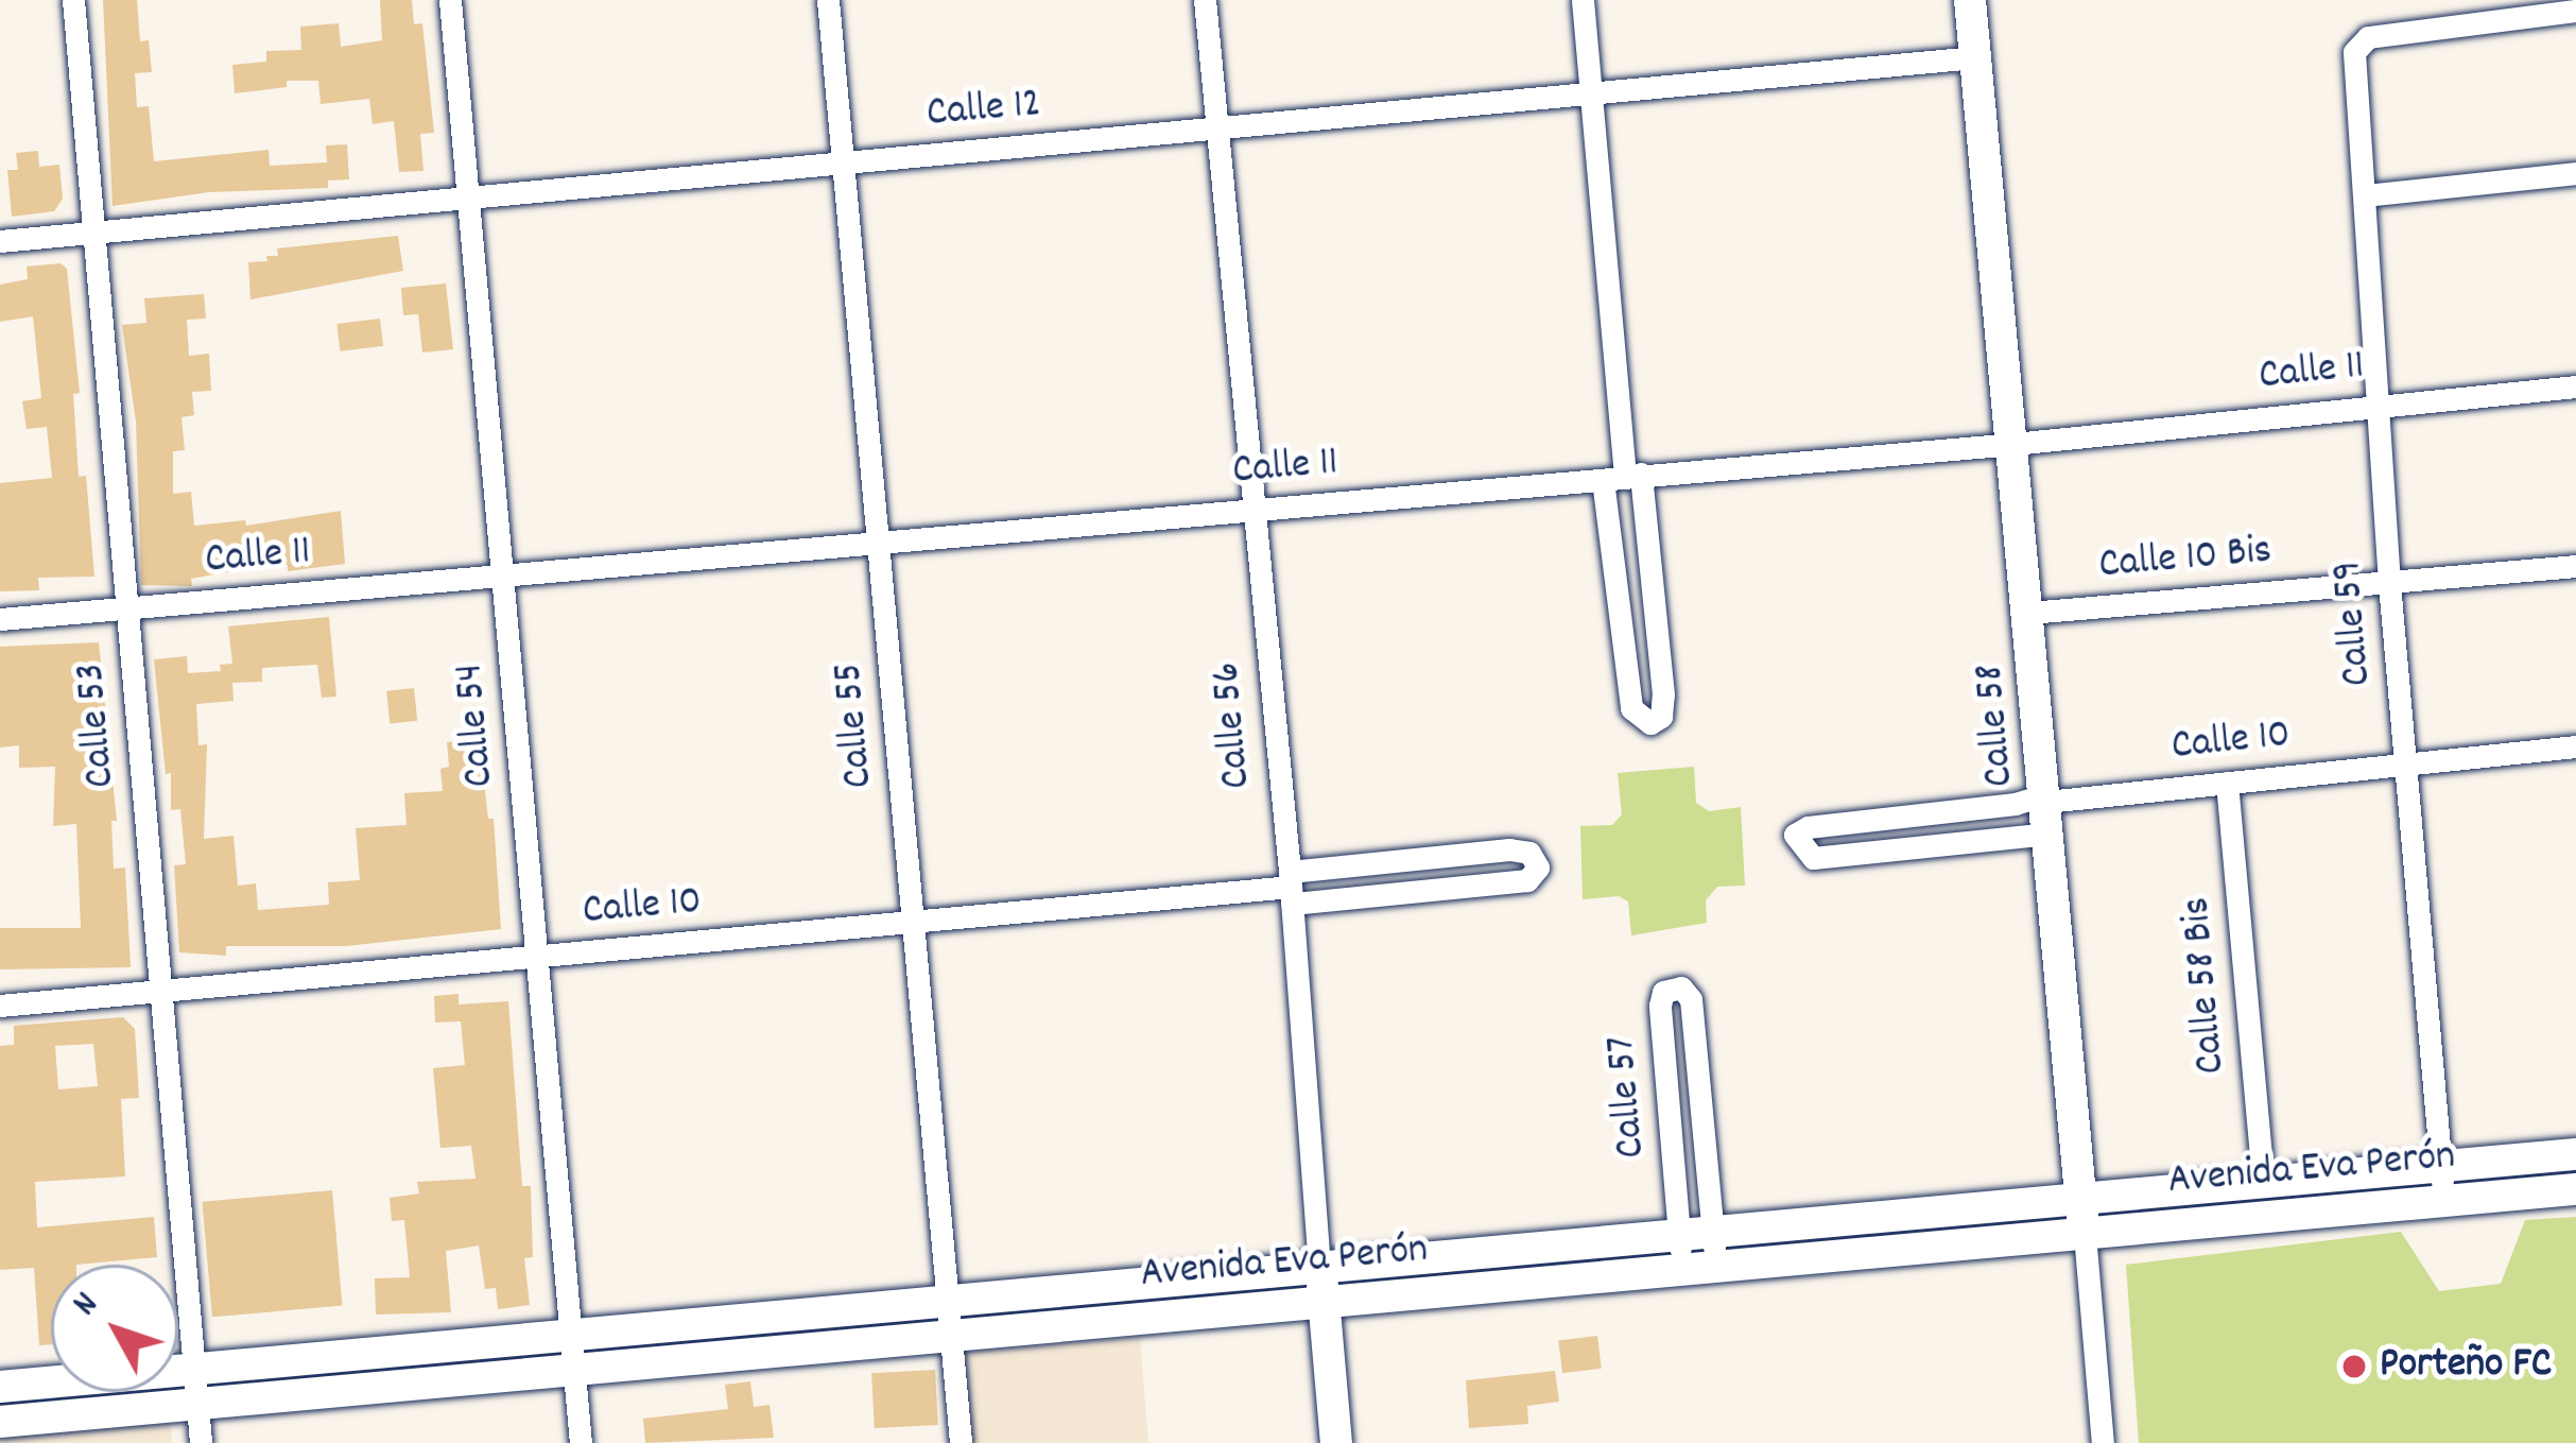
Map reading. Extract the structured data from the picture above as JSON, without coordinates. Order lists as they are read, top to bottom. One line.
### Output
{"streets":{"main road":["Calle 56","Calle 58","Avenida Eva Perón"],"street":["Calle 12","Calle 11","Calle 10 Bis","Calle 59","Calle 53","Calle 54","Calle 55","Calle 10","Calle 58 Bis","Calle 57"]},"crossings":[["Calle 12","Calle 53"],["Calle 12","Calle 54"],["Calle 12","Calle 55"],["Calle 12","Calle 56"],["Calle 12","Calle 58"],["Calle 11","Calle 59"],["Calle 11","Calle 53"],["Calle 11","Calle 54"],["Calle 11","Calle 55"],["Calle 11","Calle 56"],["Calle 11","Calle 58"],["Calle 10 Bis","Calle 59"],["Calle 10 Bis","Calle 58"],["Calle 59","Calle 10"],["Calle 59","Avenida Eva Perón"],["Calle 53","Calle 10"],["Calle 53","Avenida Eva Perón"],["Calle 54","Calle 10"],["Calle 54","Avenida Eva Perón"],["Calle 55","Calle 10"],["Calle 55","Avenida Eva Perón"],["Calle 56","Calle 10"],["Calle 56","Avenida Eva Perón"],["Calle 58","Calle 10"],["Calle 58","Avenida Eva Perón"],["Calle 10","Calle 58 Bis"],["Calle 58 Bis","Avenida Eva Perón"],["Calle 57","Avenida Eva Perón"]],"places":["Porteño FC"],"north":"top left"}
